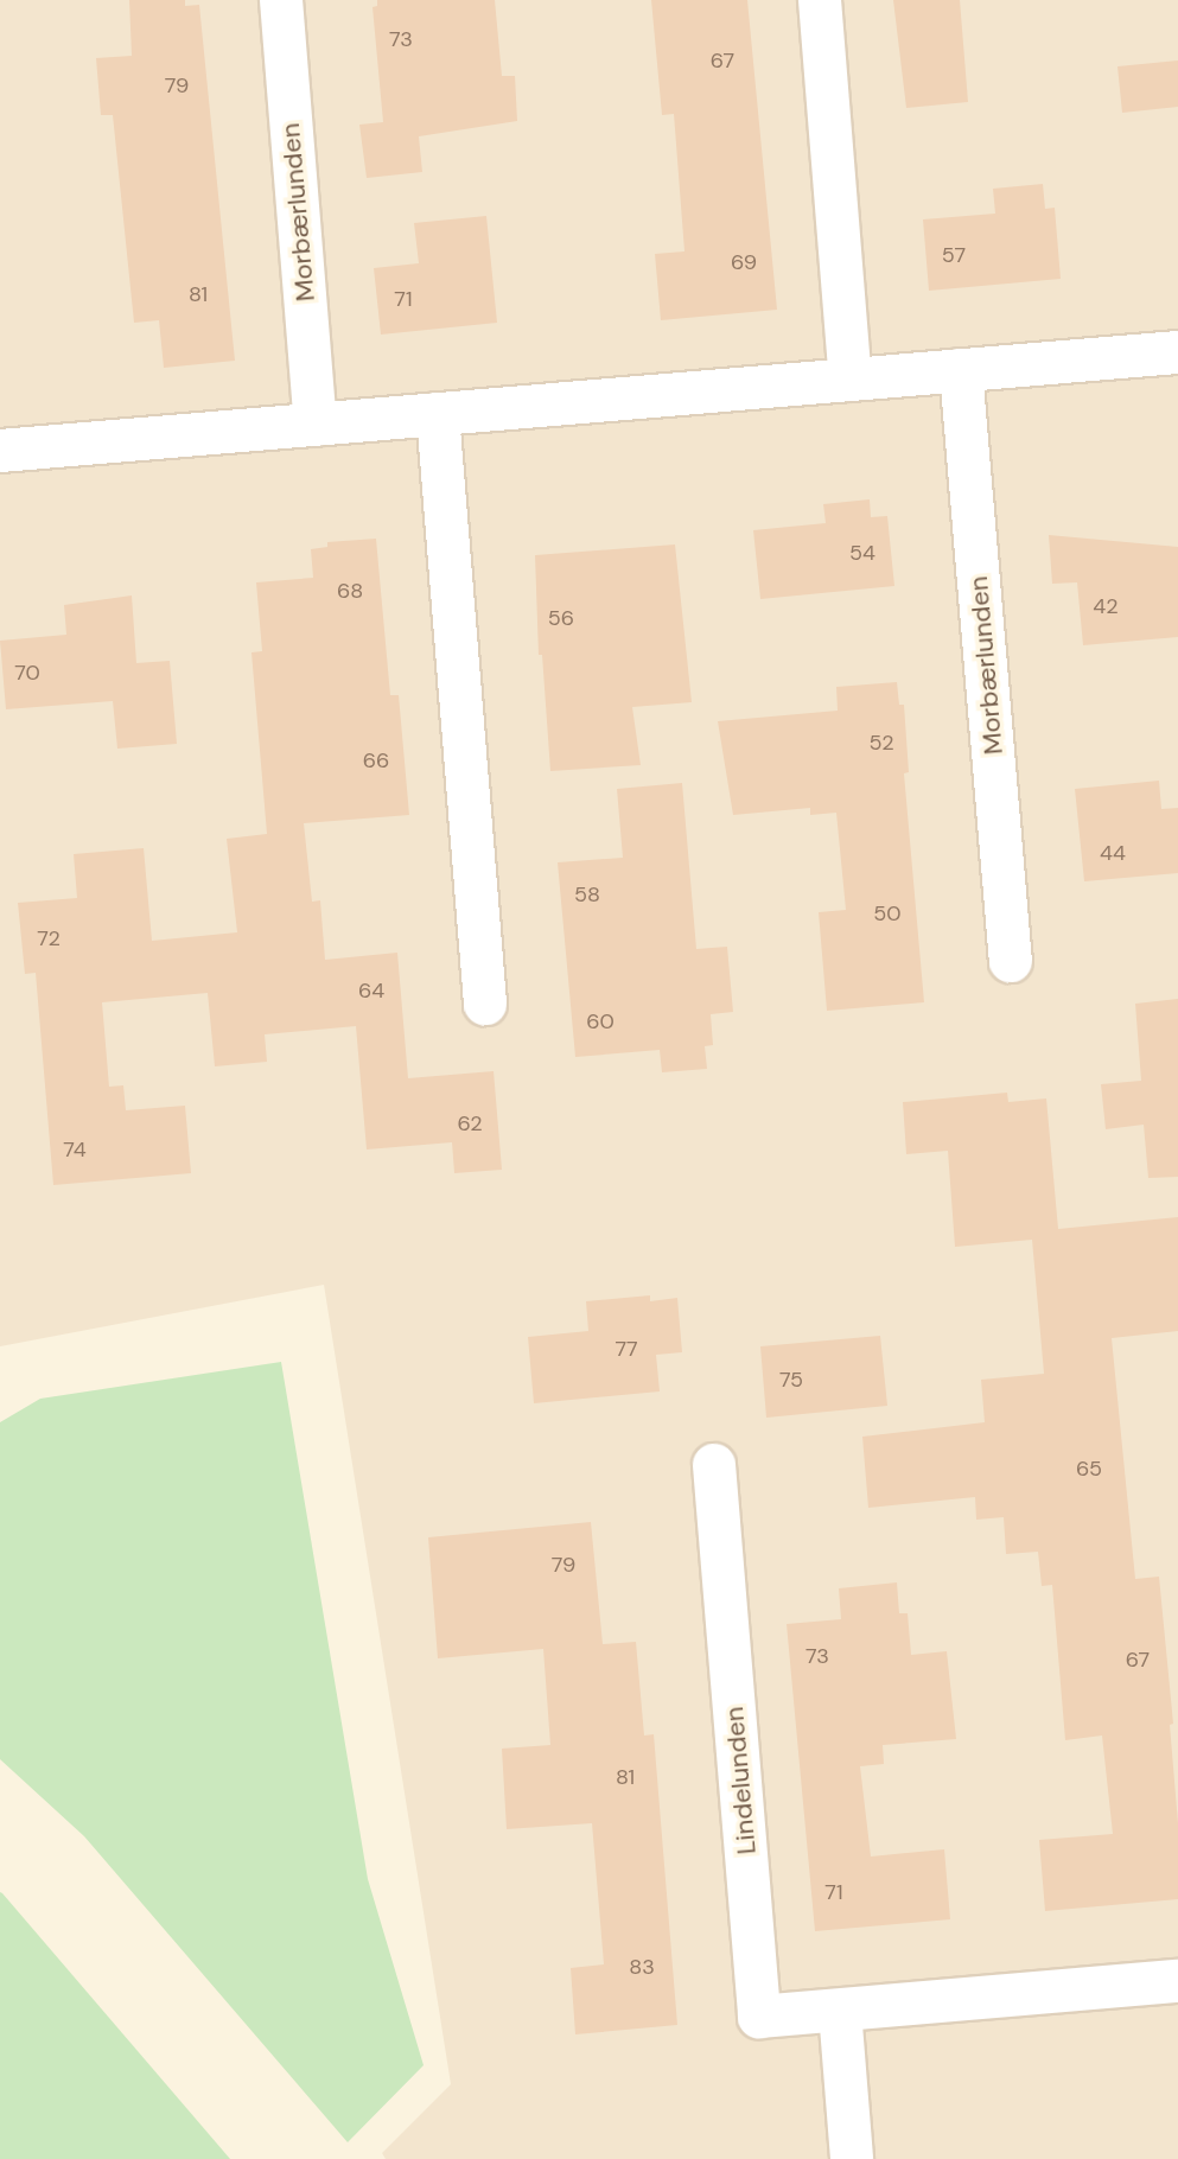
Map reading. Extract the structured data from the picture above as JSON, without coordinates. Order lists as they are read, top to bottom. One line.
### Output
{"streets":{"street":["Morbærlunden","Lindelunden"]},"house_numbers":["73","67","79","57","69","81","71","54","68","42","56","70","52","66","44","58","50","72","64","60","62","74","77","75","65","79","73","67","81","71","83"]}
